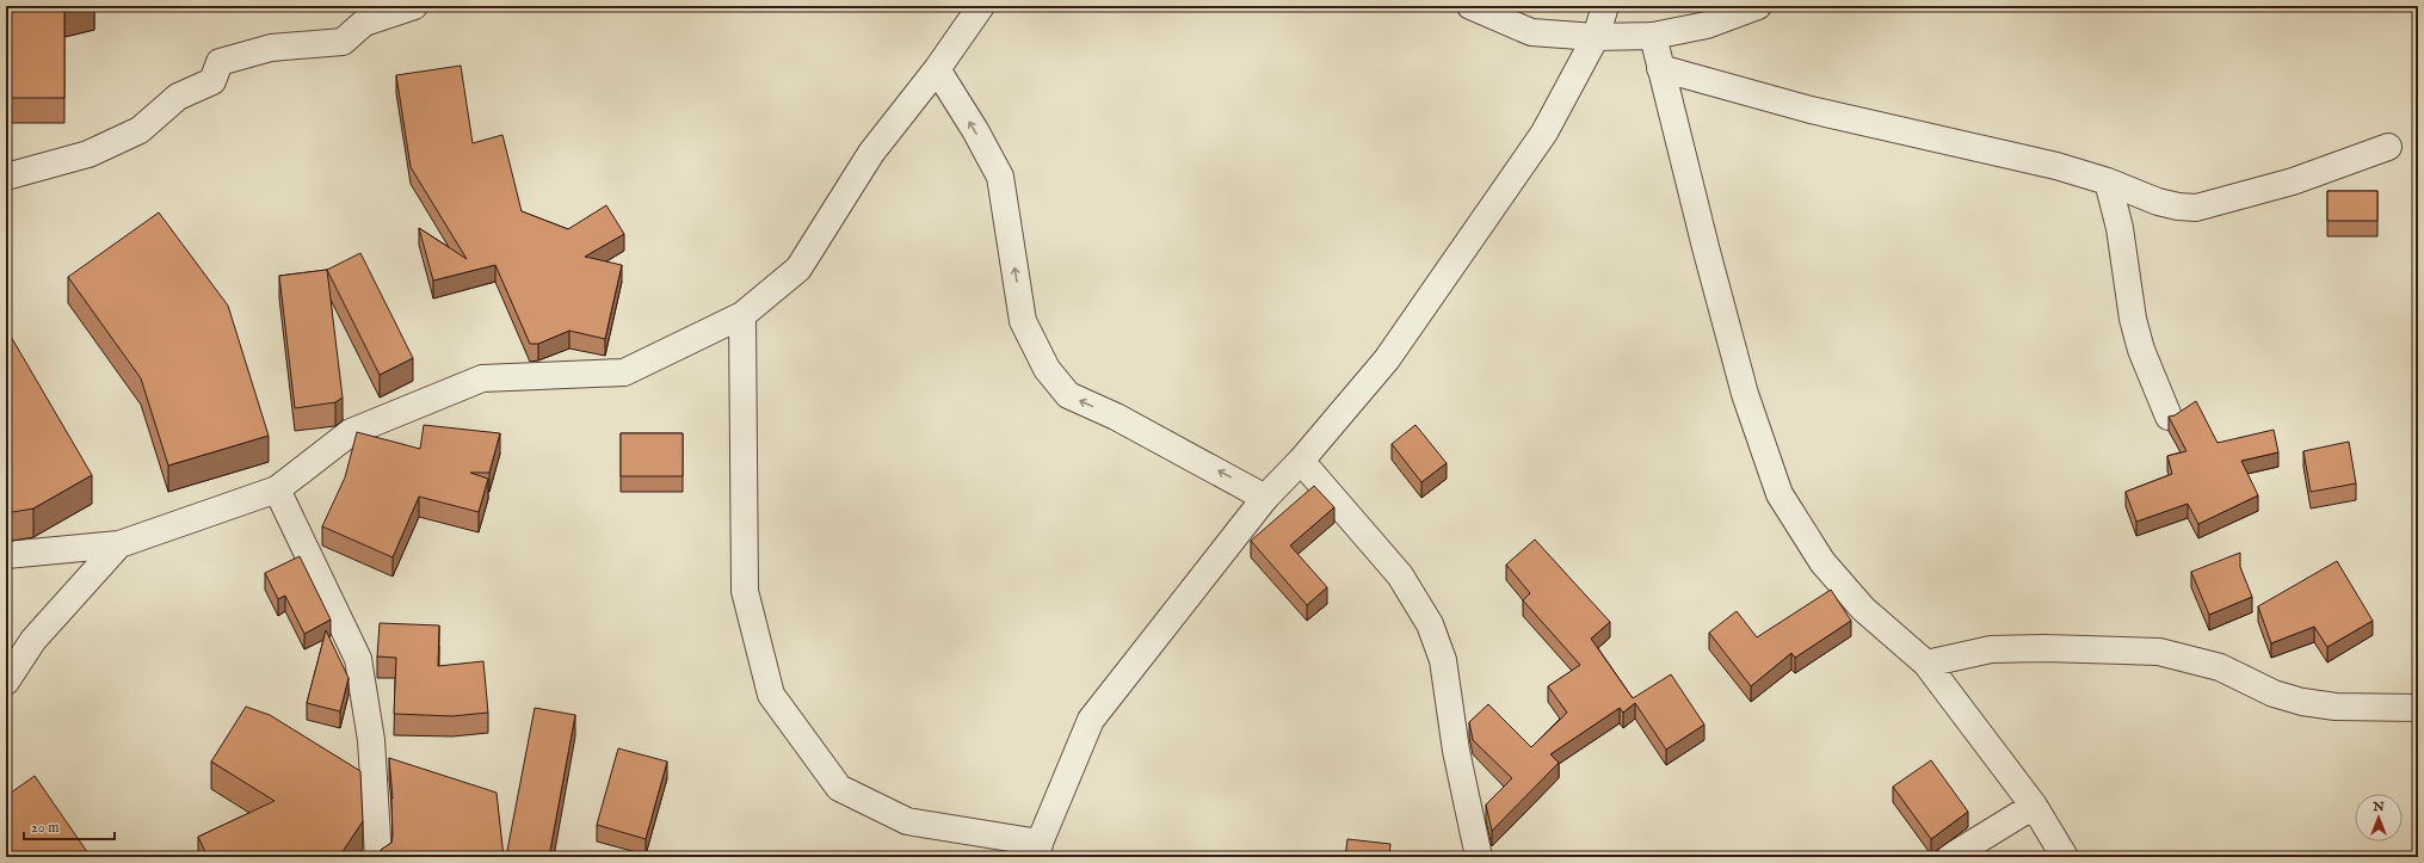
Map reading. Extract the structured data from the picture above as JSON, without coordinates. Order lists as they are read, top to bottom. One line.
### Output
{"scale_bar":"20 m","north":"top"}
